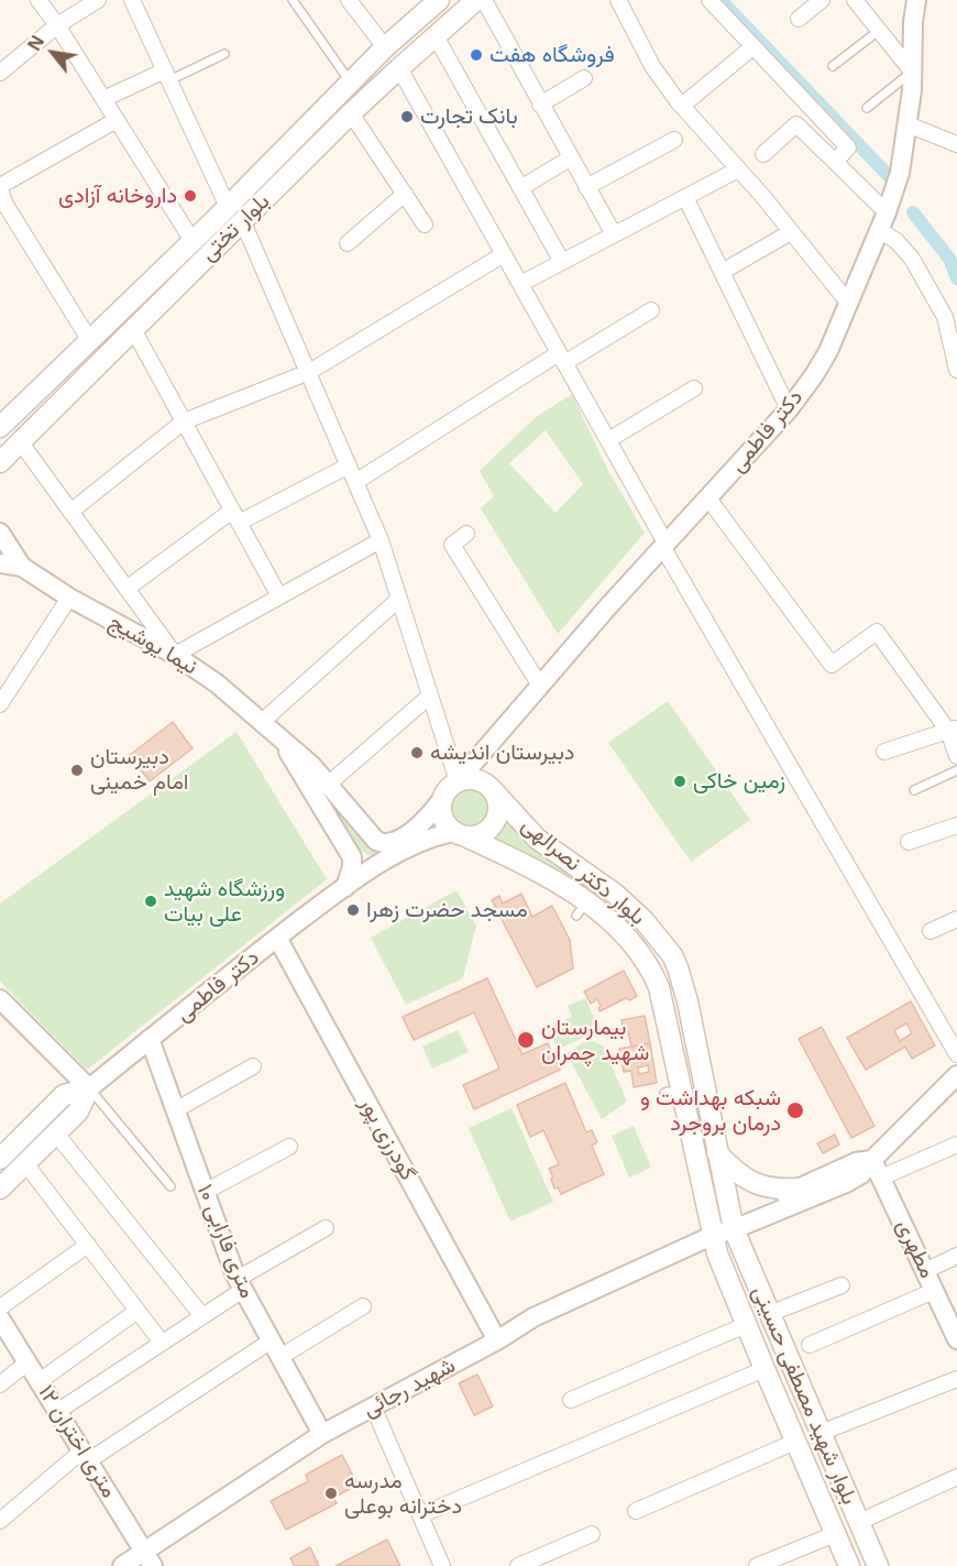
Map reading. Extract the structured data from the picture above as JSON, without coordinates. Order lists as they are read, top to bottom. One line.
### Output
{"streets":{"main road":["بلوار تختی","بلوار دکتر نصرالهی","بلوار شهید مصطفی حسینی"],"street":["دکتر فاطمی","نیما یوشیج","گودرزی پور","۱۰ متری فارابی","مطهری","شهید رجائی","۱۲ متری اختران"]},"crossings":[["دکتر فاطمی","نیما یوشیج"],["دکتر فاطمی","بلوار دکتر نصرالهی"],["دکتر فاطمی","گودرزی پور"],["دکتر فاطمی","۱۰ متری فارابی"],["نیما یوشیج","بلوار دکتر نصرالهی"],["بلوار دکتر نصرالهی","شهید رجائی"],["بلوار دکتر نصرالهی","بلوار شهید مصطفی حسینی"],["گودرزی پور","شهید رجائی"],["۱۰ متری فارابی","شهید رجائی"],["مطهری","شهید رجائی"],["شهید رجائی","بلوار شهید مصطفی حسینی"],["شهید رجائی","۱۲ متری اختران"]],"places":["فروشگاه هفت","بانک تجارت","داروخانه آزادی","دبیرستان اندیشه","دبیرستان امام خمینی","زمین خاکی","ورزشگاه شهید علی بیات","مسجد حضرت زهرا","بیمارستان شهید چمران","شبکه بهداشت و درمان بروجرد","مدرسه دخترانه بوعلی"],"north":"top left"}
